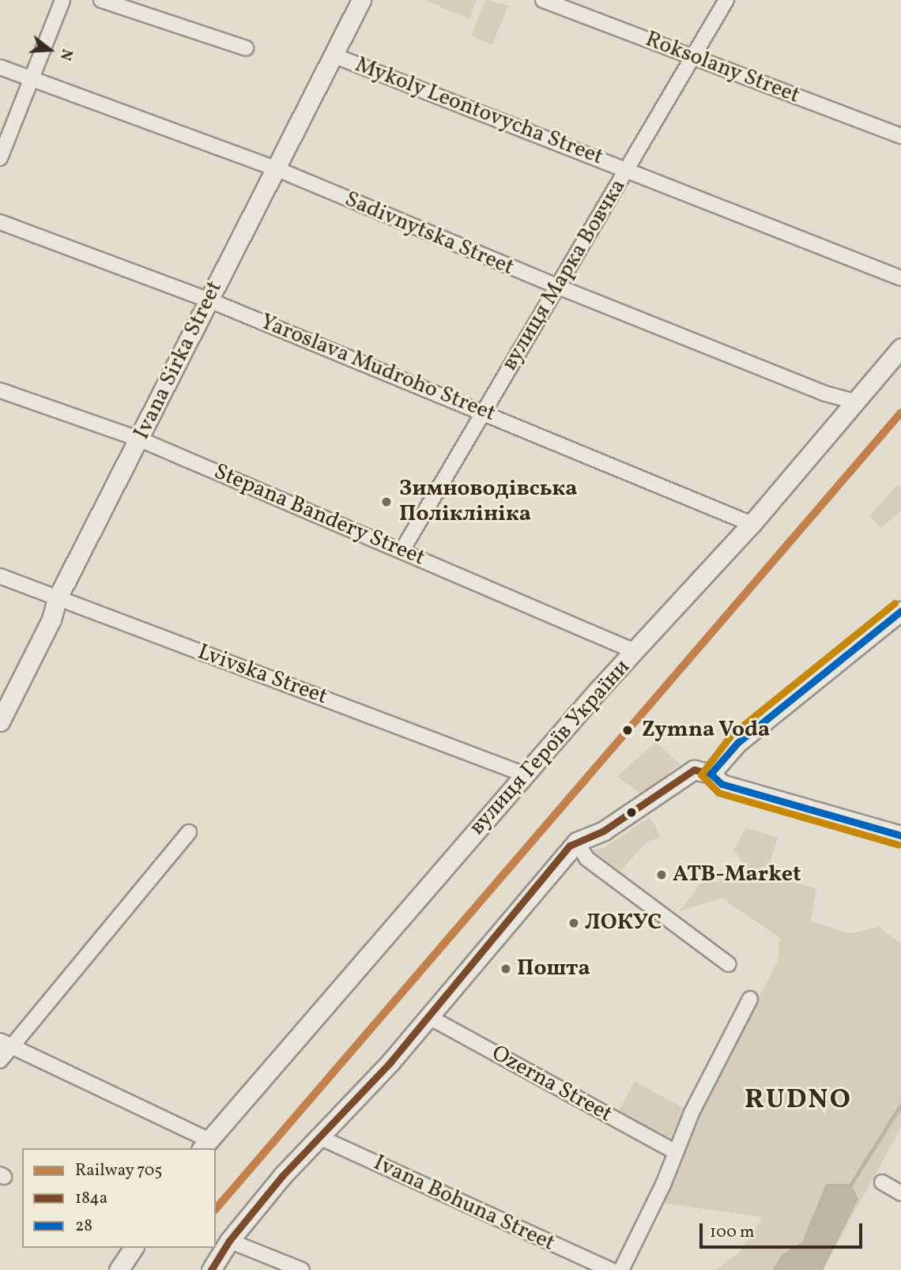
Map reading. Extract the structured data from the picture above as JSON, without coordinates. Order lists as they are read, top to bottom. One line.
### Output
{"streets":{"street":["Roksolany Street","Mykoly Leontovycha Street","Sadivnytska Street","вулиця Марка Вовчка","Ivana Sirka Street","Yaroslava Mudroho Street","Stepana Bandery Street","Lvivska Street","вулиця Героїв України","Ozerna Street","Ivana Bohuna Street"]},"crossings":[["Roksolany Street","вулиця Марка Вовчка"],["Mykoly Leontovycha Street","вулиця Марка Вовчка"],["Mykoly Leontovycha Street","Ivana Sirka Street"],["Sadivnytska Street","вулиця Марка Вовчка"],["Sadivnytska Street","Ivana Sirka Street"],["Sadivnytska Street","вулиця Героїв України"],["вулиця Марка Вовчка","Yaroslava Mudroho Street"],["вулиця Марка Вовчка","Stepana Bandery Street"],["Ivana Sirka Street","Yaroslava Mudroho Street"],["Ivana Sirka Street","Stepana Bandery Street"],["Ivana Sirka Street","Lvivska Street"],["Yaroslava Mudroho Street","вулиця Героїв України"],["Stepana Bandery Street","вулиця Героїв України"],["Lvivska Street","вулиця Героїв України"]],"districts":["RUDNO"],"places":["Зимноводівська Поліклініка","Zymna Voda","ATB-Market","ЛОКУС","Пошта"],"lines":["rail line 705","transit line 28","transit line 184а"],"legend":["Railway 705","184а","28"],"scale_bar":"100 m","north":"right"}
